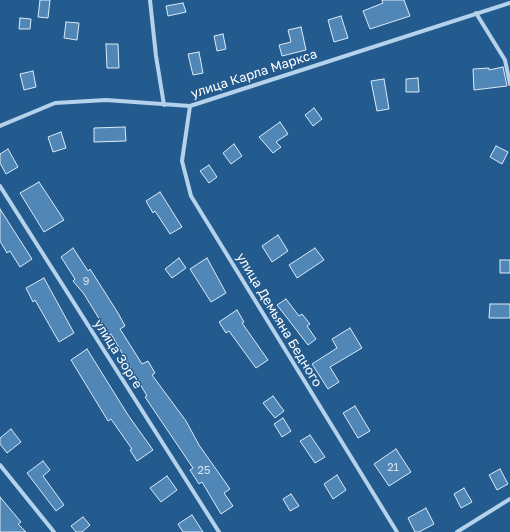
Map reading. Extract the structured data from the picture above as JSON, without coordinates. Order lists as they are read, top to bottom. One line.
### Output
{"streets":{"street":["улица Карла Маркса","улица Демьяна Бедного","улица Зорге"]},"crossings":[["улица Карла Маркса","улица Демьяна Бедного"]],"house_numbers":["9","21","25"]}
